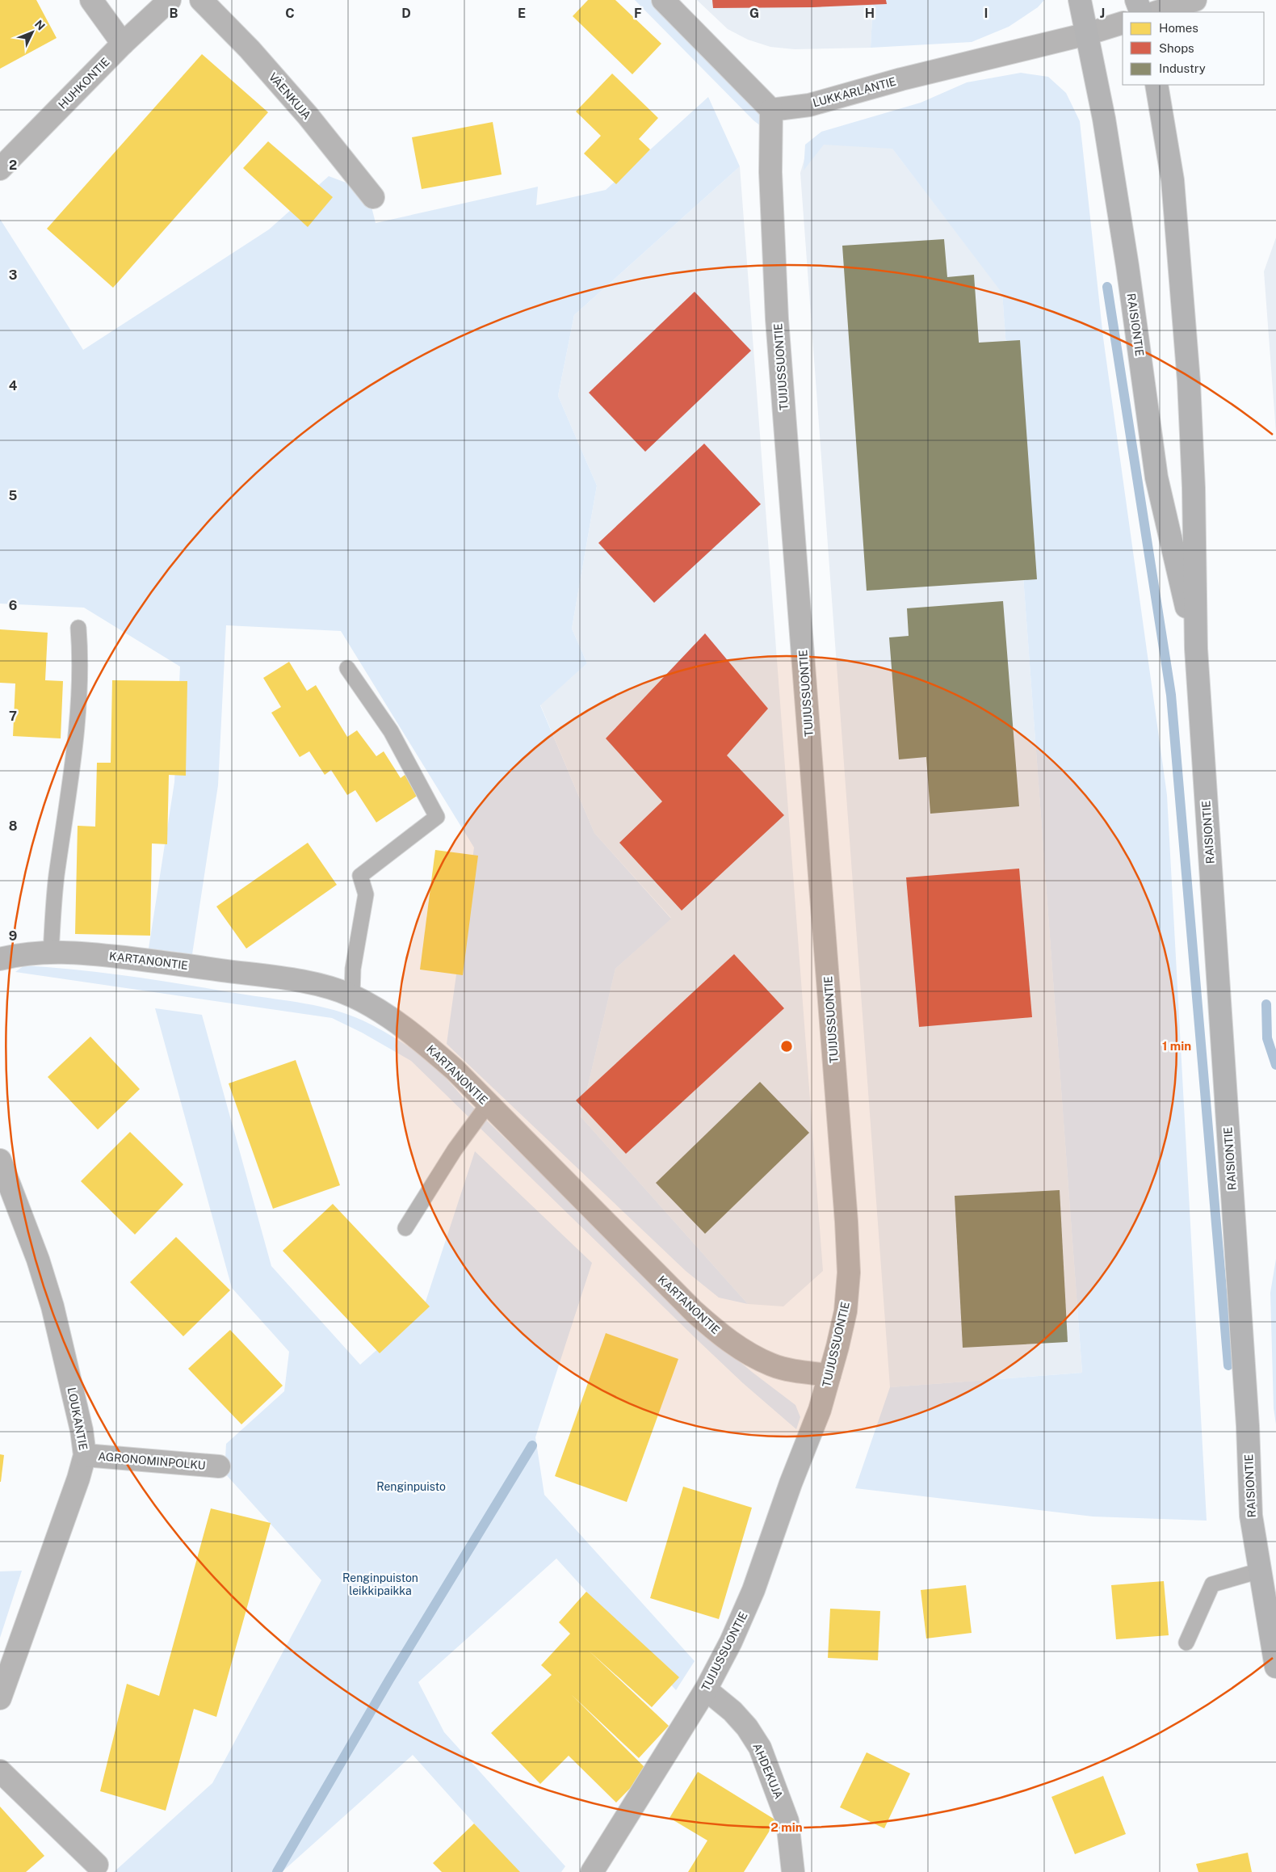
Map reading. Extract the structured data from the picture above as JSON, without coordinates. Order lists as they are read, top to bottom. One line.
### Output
{"streets":{"main road":["RAISIONTIE"],"street":["HUHKONTIE","LUKKARLANTIE","VÄENKUJA","TUIJUSSUONTIE","KARTANONTIE","LOUKANTIE","AGRONOMINPOLKU","AHDEKUJA"]},"crossings":[["LUKKARLANTIE","RAISIONTIE"],["LUKKARLANTIE","TUIJUSSUONTIE"],["TUIJUSSUONTIE","KARTANONTIE"],["TUIJUSSUONTIE","AHDEKUJA"],["LOUKANTIE","AGRONOMINPOLKU"]],"parks":["Renginpuisto","Renginpuiston leikkipaikka"],"legend":["Homes","Shops","Industry"],"north":"top right","grid":{"columns":["B","C","D","E","F","G","H","I","J"],"rows":["2","3","4","5","6","7","8","9"]},"rings":["1 min","2 min"]}
